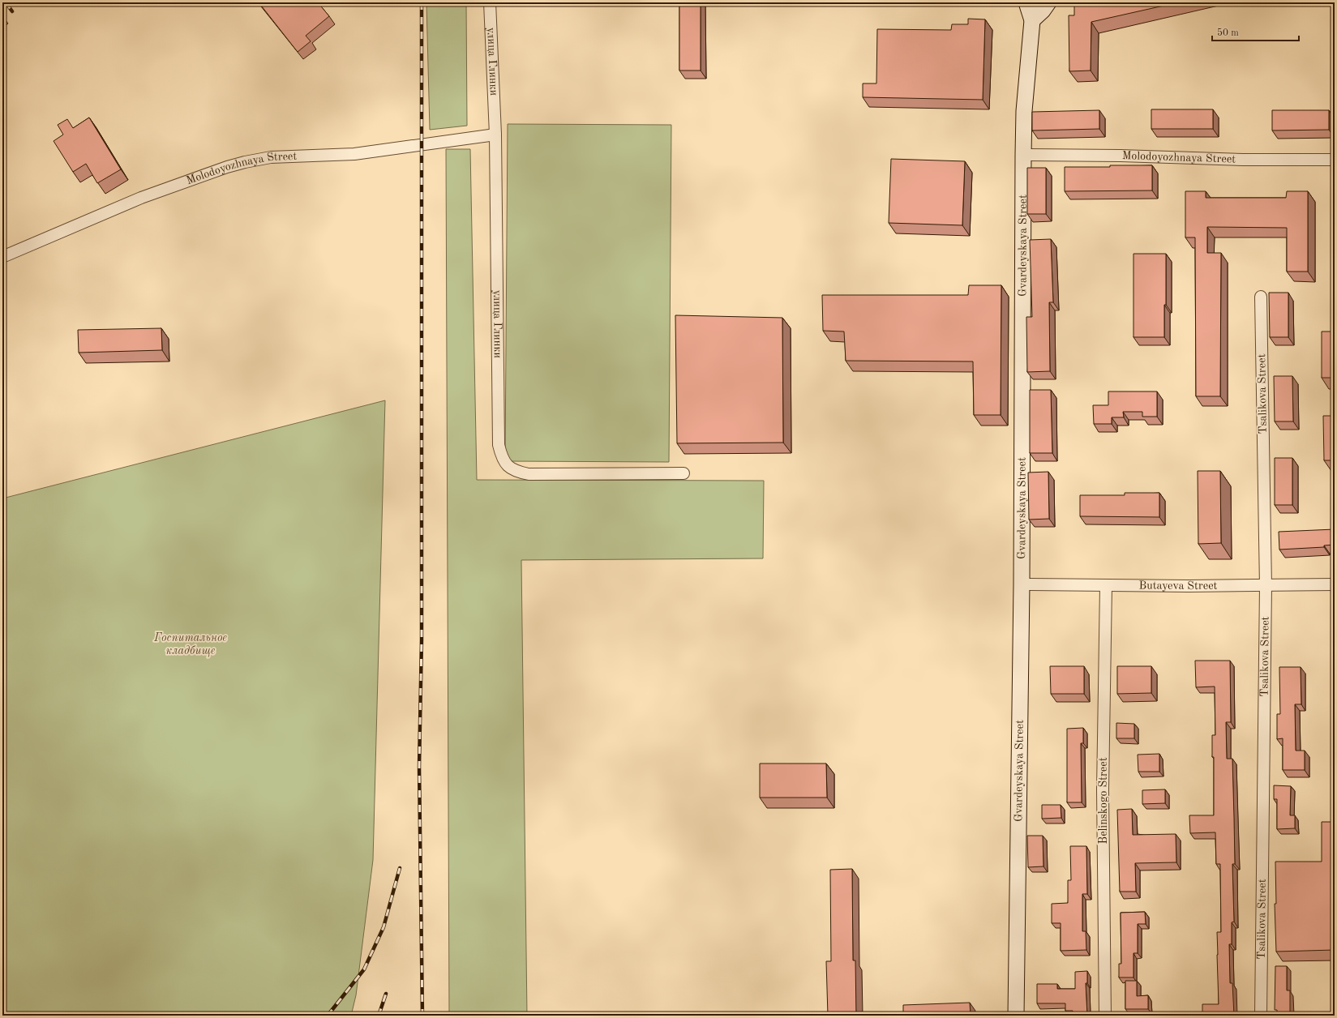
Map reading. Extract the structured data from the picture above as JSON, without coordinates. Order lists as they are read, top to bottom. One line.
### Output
{"streets":{"street":["улица Глинки","Molodoyozhnaya Street","Gvardeyskaya Street","Tsalikova Street","Butayeva Street","Belinskogo Street"]},"crossings":[["улица Глинки","Molodoyozhnaya Street"],["Molodoyozhnaya Street","Gvardeyskaya Street"],["Gvardeyskaya Street","Butayeva Street"],["Tsalikova Street","Butayeva Street"],["Butayeva Street","Belinskogo Street"]],"parks":["Госпитальное кладбище"],"scale_bar":"50 m"}
